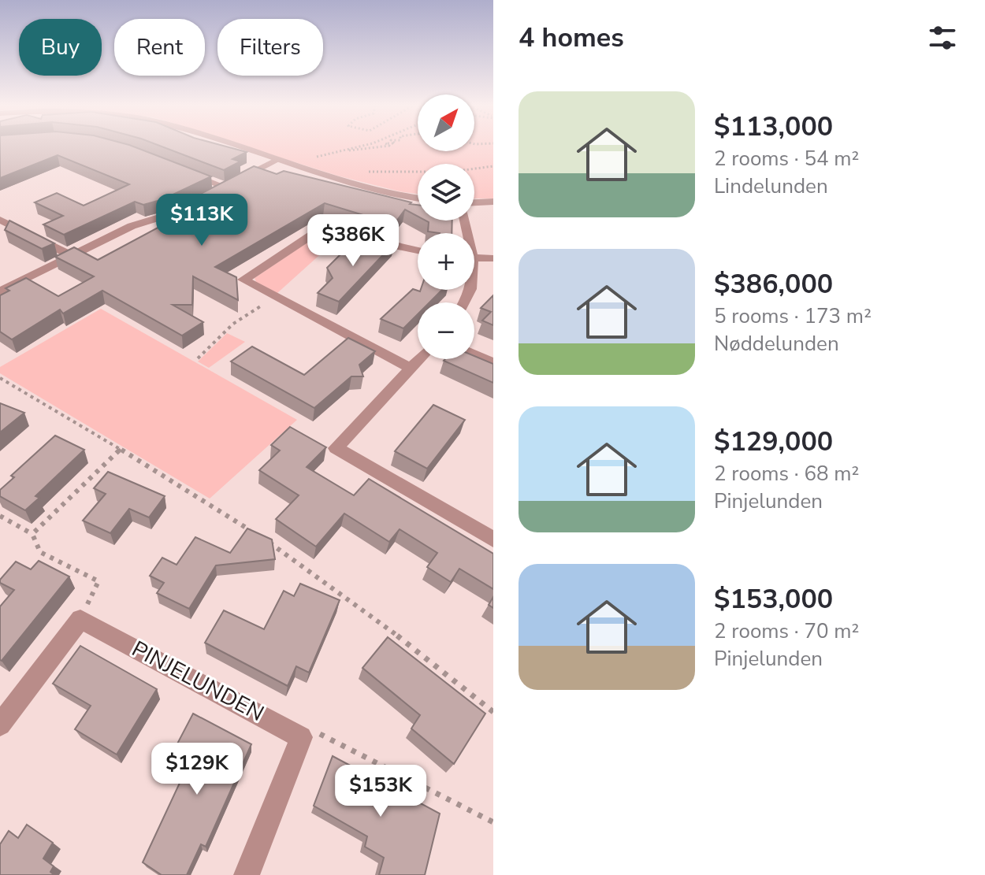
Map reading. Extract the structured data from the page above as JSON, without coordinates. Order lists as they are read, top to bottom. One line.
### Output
{"streets":{"street":["PINJELUNDEN"]},"north":"top right","page":{"heading":"4 homes","chip":["Buy","Rent","Filters"],"list":[{"name":"$113,000","note":"2 rooms · 54 m² · Lindelunden"},{"name":"$386,000","note":"5 rooms · 173 m² · Nøddelunden"},{"name":"$129,000","note":"2 rooms · 68 m² · Pinjelunden"},{"name":"$153,000","note":"2 rooms · 70 m² · Pinjelunden"}],"map_buttons":["+","−"],"price":["$113K","$386K","$129K","$153K"]}}
